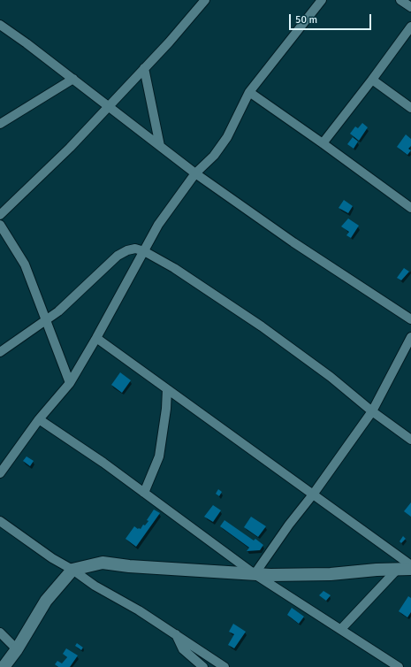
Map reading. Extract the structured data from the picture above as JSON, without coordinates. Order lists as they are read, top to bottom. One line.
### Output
{"scale_bar":"50 m"}
